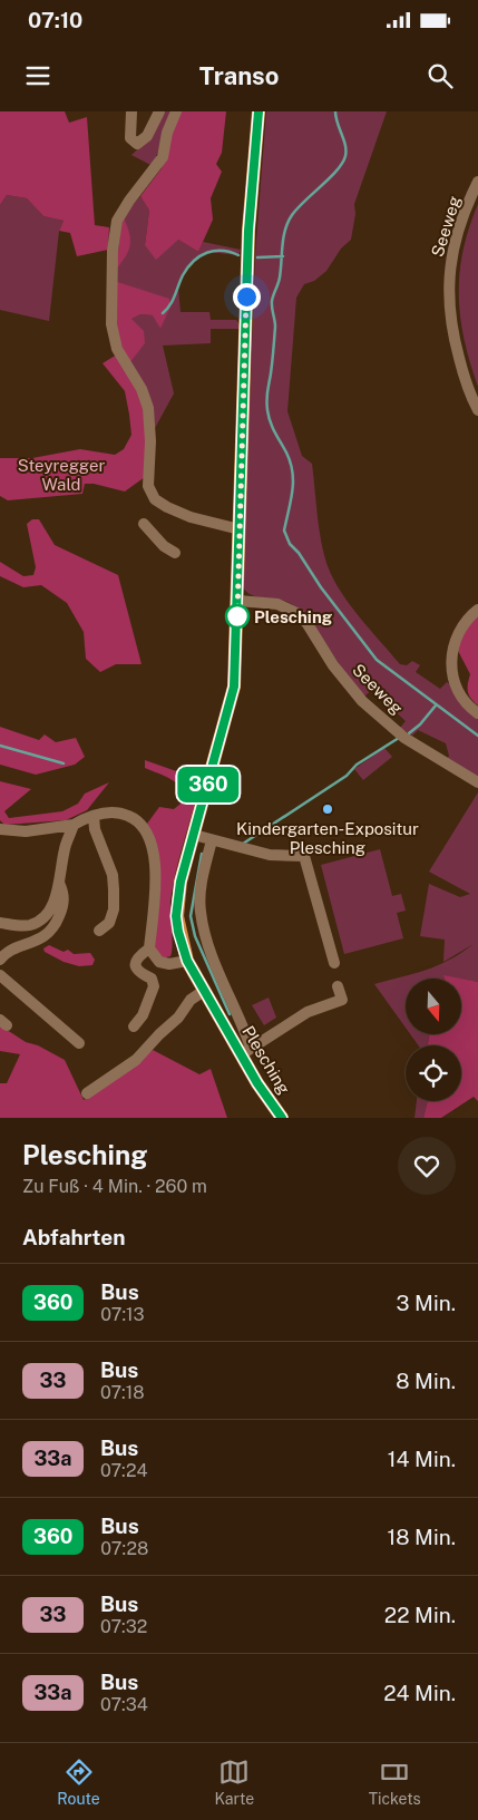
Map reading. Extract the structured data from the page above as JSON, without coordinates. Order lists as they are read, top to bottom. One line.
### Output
{"streets":{"main road":["Plesching"],"street":["Seeweg"]},"crossings":[["Seeweg","Plesching"]],"parks":["Steyregger Wald"],"places":["Plesching","Kindergarten-Expositur Plesching"],"lines":["bus line 360"],"north":"bottom","page":{"status":"07:10","header":"Transo","on_map":"360","heading":[["Plesching","Zu Fuß · 4 Min. · 260 m"],"Abfahrten"],"list":[{"mark":"360","name":"Bus","note":"07:13","value":"3 Min."},{"mark":"33","name":"Bus","note":"07:18","value":"8 Min."},{"mark":"33a","name":"Bus","note":"07:24","value":"14 Min."},{"mark":"360","name":"Bus","note":"07:28","value":"18 Min."},{"mark":"33","name":"Bus","note":"07:32","value":"22 Min."},{"mark":"33a","name":"Bus","note":"07:34","value":"24 Min."}],"tabs":["Route","Karte","Tickets"]}}
